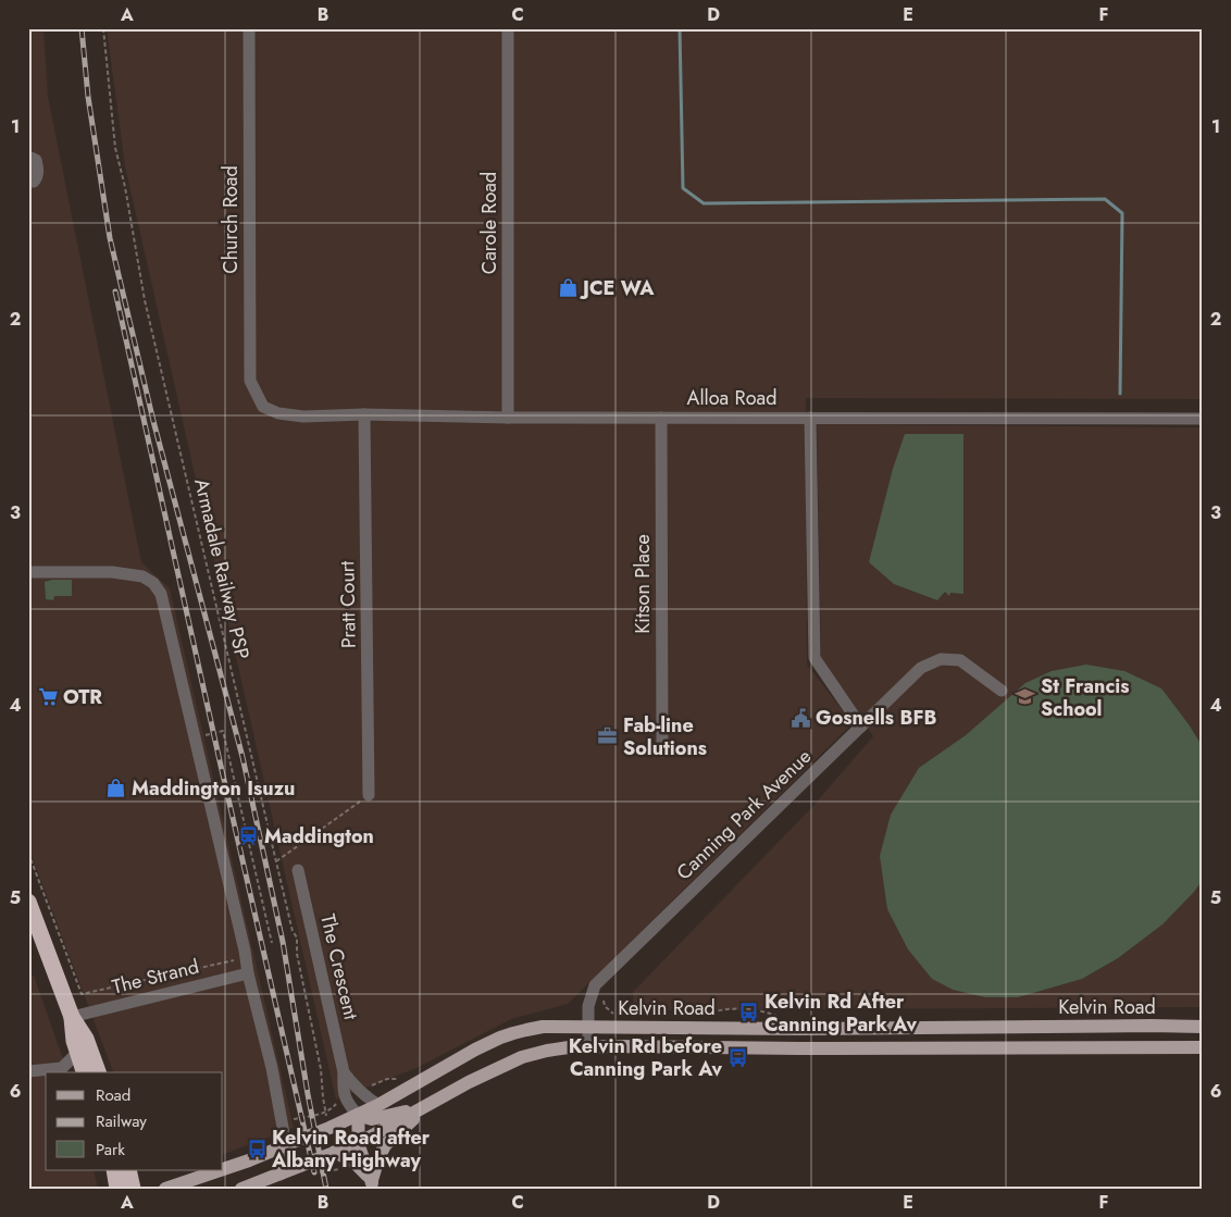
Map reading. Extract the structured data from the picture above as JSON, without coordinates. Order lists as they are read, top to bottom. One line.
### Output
{"streets":{"main road":["The Crescent","Kelvin Road"],"street":["Church Road","Carole Road","Alloa Road","Kitson Place","Pratt Court","Canning Park Avenue","The Strand"],"path":["Armadale Railway PSP"]},"crossings":[["Church Road","Alloa Road"],["Carole Road","Alloa Road"],["Alloa Road","Kitson Place"],["Alloa Road","Pratt Court"],["Canning Park Avenue","Kelvin Road"],["The Crescent","Kelvin Road"]],"places":{"shop":["JCE WA","Maddington Isuzu"],"supermarket":["OTR"],"school or university":["St Francis School"],"public building":["Gosnells BFB"],"office":["Fab-line Solutions"],"station":["Maddington"],"bus stop":["Kelvin Rd After Canning Park Av","Kelvin Rd before Canning Park Av","Kelvin Road after Albany Highway"]},"legend":["Road","Railway","Park"],"grid":{"columns":["A","B","C","D","E","F"],"rows":["1","2","3","4","5","6"]}}
